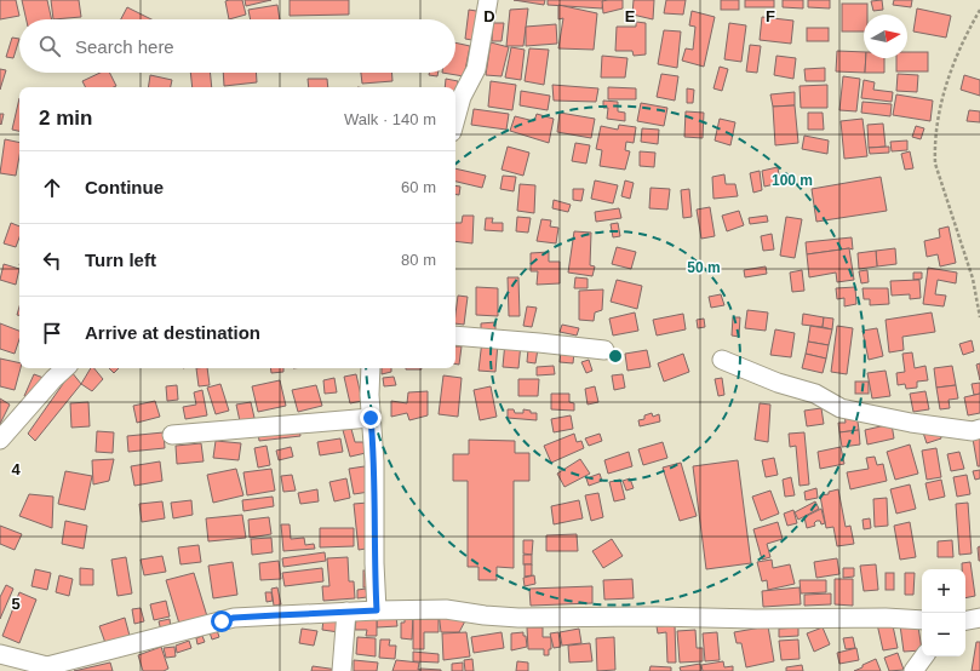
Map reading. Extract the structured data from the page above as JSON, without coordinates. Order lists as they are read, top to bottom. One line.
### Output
{"north":"right","page":{"search":"Search here","heading":["2 min","Walk · 140 m"],"list":[["Continue","60 m"],["Turn left","80 m"],"Arrive at destination"],"map_buttons":["+","−"]},"grid":{"columns":["D","E","F"],"rows":["4","5"]},"rings":["100 m","50 m"]}
